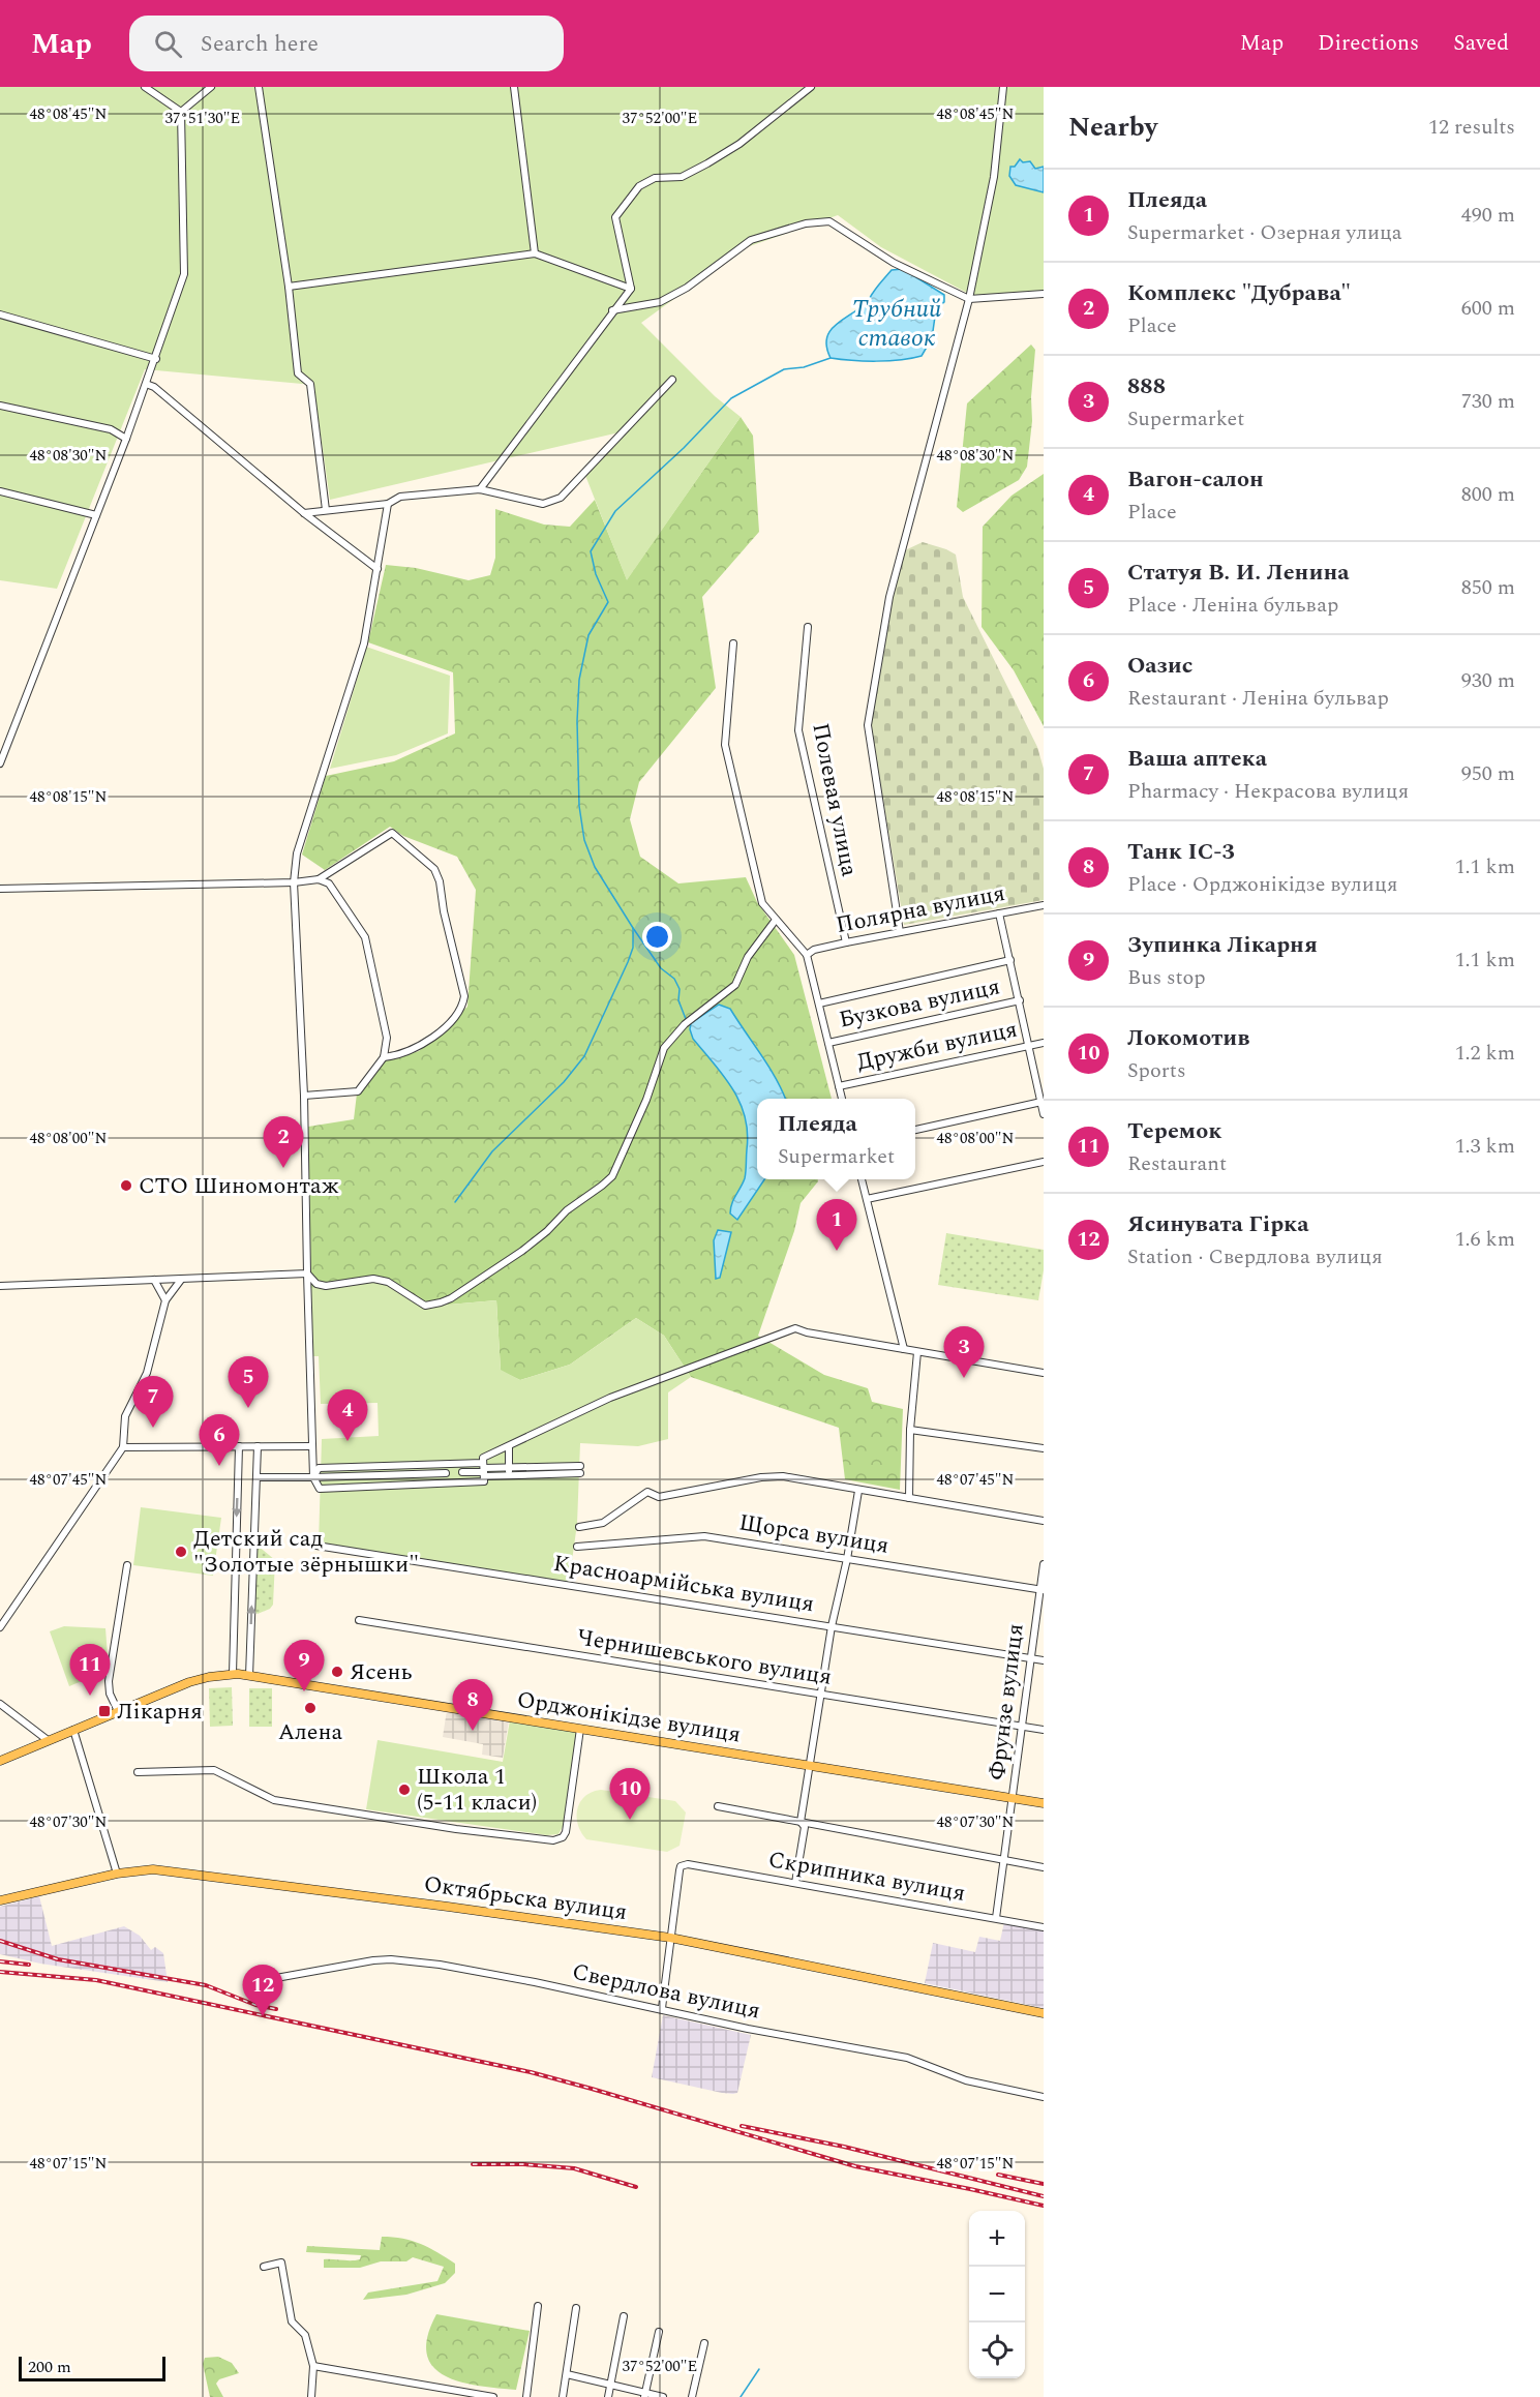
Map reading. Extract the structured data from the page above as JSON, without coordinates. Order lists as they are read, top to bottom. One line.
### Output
{"streets":{"main road":["Орджонікідзе вулиця","Октябрьска вулиця"],"street":["Полевая улица","Полярна вулиця","Бузкова вулиця","Дружби вулиця","Щорса вулиця","Красноармійська вулиця","Чернишевського вулиця","Фрунзе вулиця","Скрипника вулиця","Свердлова вулиця"]},"crossings":[["Полевая улица","Полярна вулиця"],["Щорса вулиця","Фрунзе вулиця"],["Красноармійська вулиця","Фрунзе вулиця"],["Чернишевського вулиця","Фрунзе вулиця"],["Фрунзе вулиця","Орджонікідзе вулиця"],["Фрунзе вулиця","Скрипника вулиця"],["Скрипника вулиця","Октябрьска вулиця"]],"water":["Трубний ставок"],"places":{"other":["СТО Шиномонтаж","Детский сад \"Золотые зёрнышки\"","Ясень","Алена","Школа 1 (5-11 класи)"],"transit":["Лікарня"]},"scale_bar":"200 m","page":{"header":"Map","search":"Search here","nav":["Map","Directions","Saved"],"heading":["Nearby","12 results"],"list":[{"mark":"1","name":"Плеяда","note":"Supermarket · Озерная улица","value":"490 m"},{"mark":"2","name":"Комплекс \"Дубрава\"","note":"Place","value":"600 m"},{"mark":"3","name":"888","note":"Supermarket","value":"730 m"},{"mark":"4","name":"Вагон-салон","note":"Place","value":"800 m"},{"mark":"5","name":"Статуя В. И. Ленина","note":"Place · Леніна бульвар","value":"850 m"},{"mark":"6","name":"Оазис","note":"Restaurant · Леніна бульвар","value":"930 m"},{"mark":"7","name":"Ваша аптека","note":"Pharmacy · Некрасова вулиця","value":"950 m"},{"mark":"8","name":"Танк ІС-3","note":"Place · Орджонікідзе вулиця","value":"1.1 km"},{"mark":"9","name":"Зупинка Лікарня","note":"Bus stop","value":"1.1 km"},{"mark":"10","name":"Локомотив","note":"Sports","value":"1.2 km"},{"mark":"11","name":"Теремок","note":"Restaurant","value":"1.3 km"},{"mark":"12","name":"Ясинувата Гірка","note":"Station · Свердлова вулиця","value":"1.6 km"}],"popup":["Плеяда","Supermarket"],"pins":["2","1","3","5","7","4","6","9","11","8","10","12"],"map_buttons":["+","−"],"scale":"200 m"},"coordinates":["48°08'45\"N","37°51'30\"E","37°52'00\"E","48°08'30\"N","48°08'15\"N","48°08'00\"N","48°07'45\"N","48°07'30\"N","48°07'15\"N"]}
